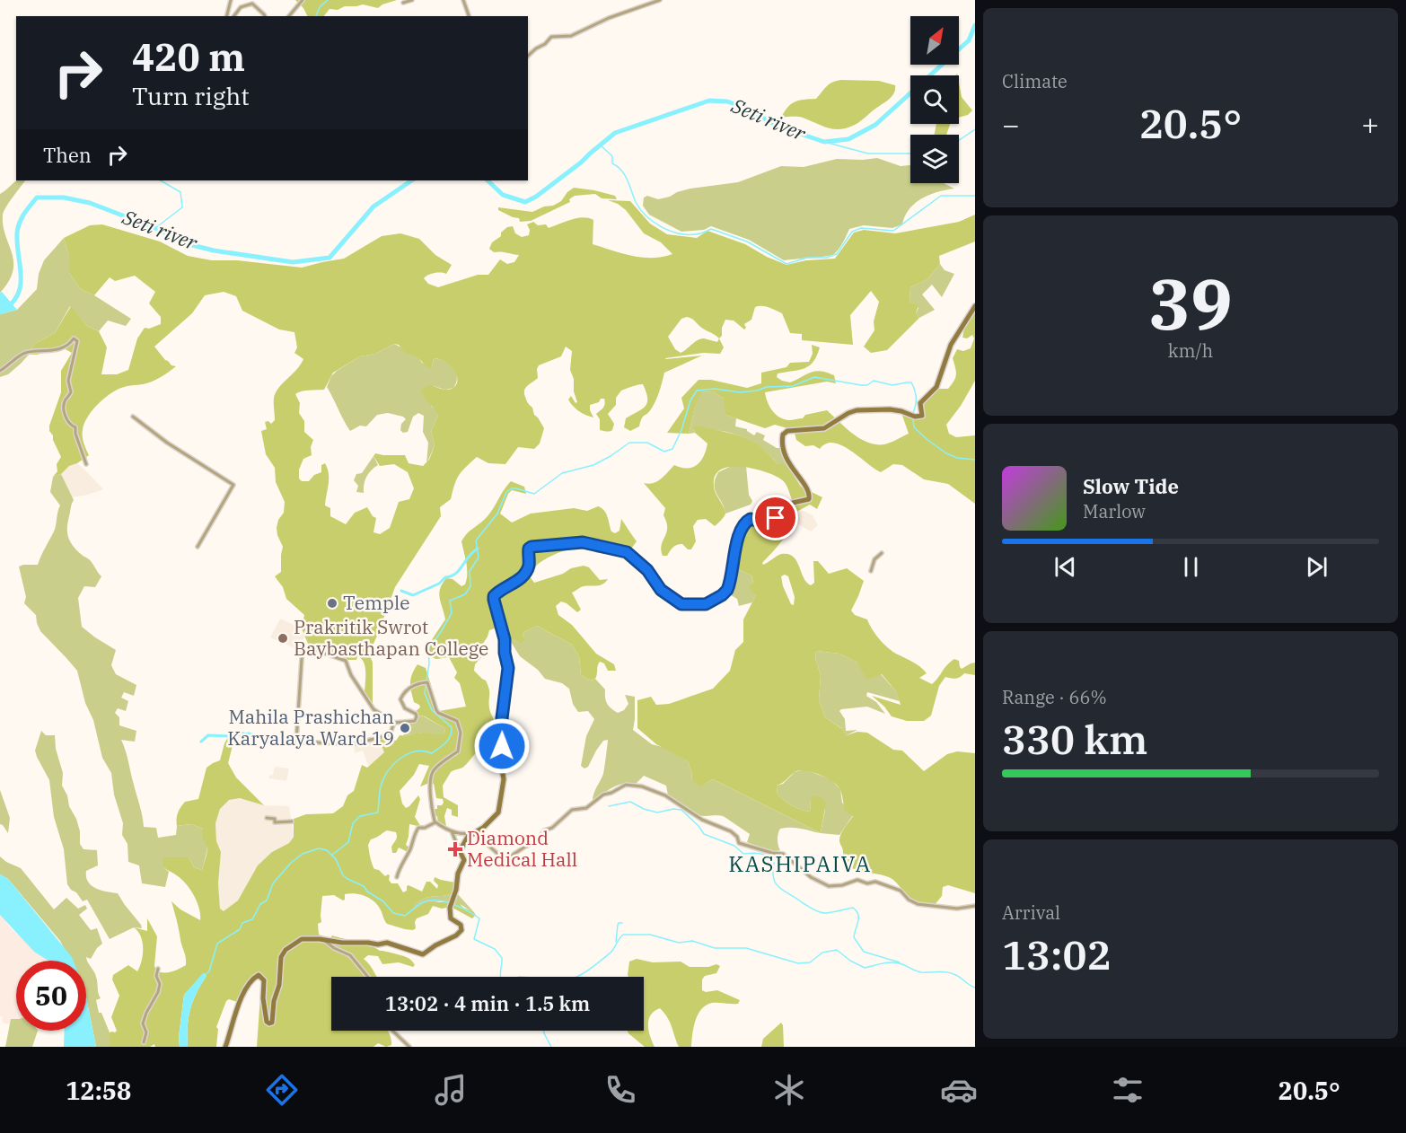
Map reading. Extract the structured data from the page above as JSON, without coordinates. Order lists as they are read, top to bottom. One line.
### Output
{"districts":["KASHIPAIVA"],"water":["Seti river"],"places":{"other":["Temple","Prakritik Swrot Baybasthapan College","Mahila Prashichan Karyalaya Ward 19"],"health":["Diamond Medical Hall"]},"north":"top right","page":{"tile":["Climate",["39","km/h"],["Range · 66%","330 km"],["Arrival","13:02"]],"turn":["420 m","Turn right"],"heat":["−","20.5°","+"],"then":"Then","song":["Slow Tide","Marlow"],"limit":"50","trip":"13:02 · 4 min · 1.5 km","tabs":["12:58","20.5°"]}}
